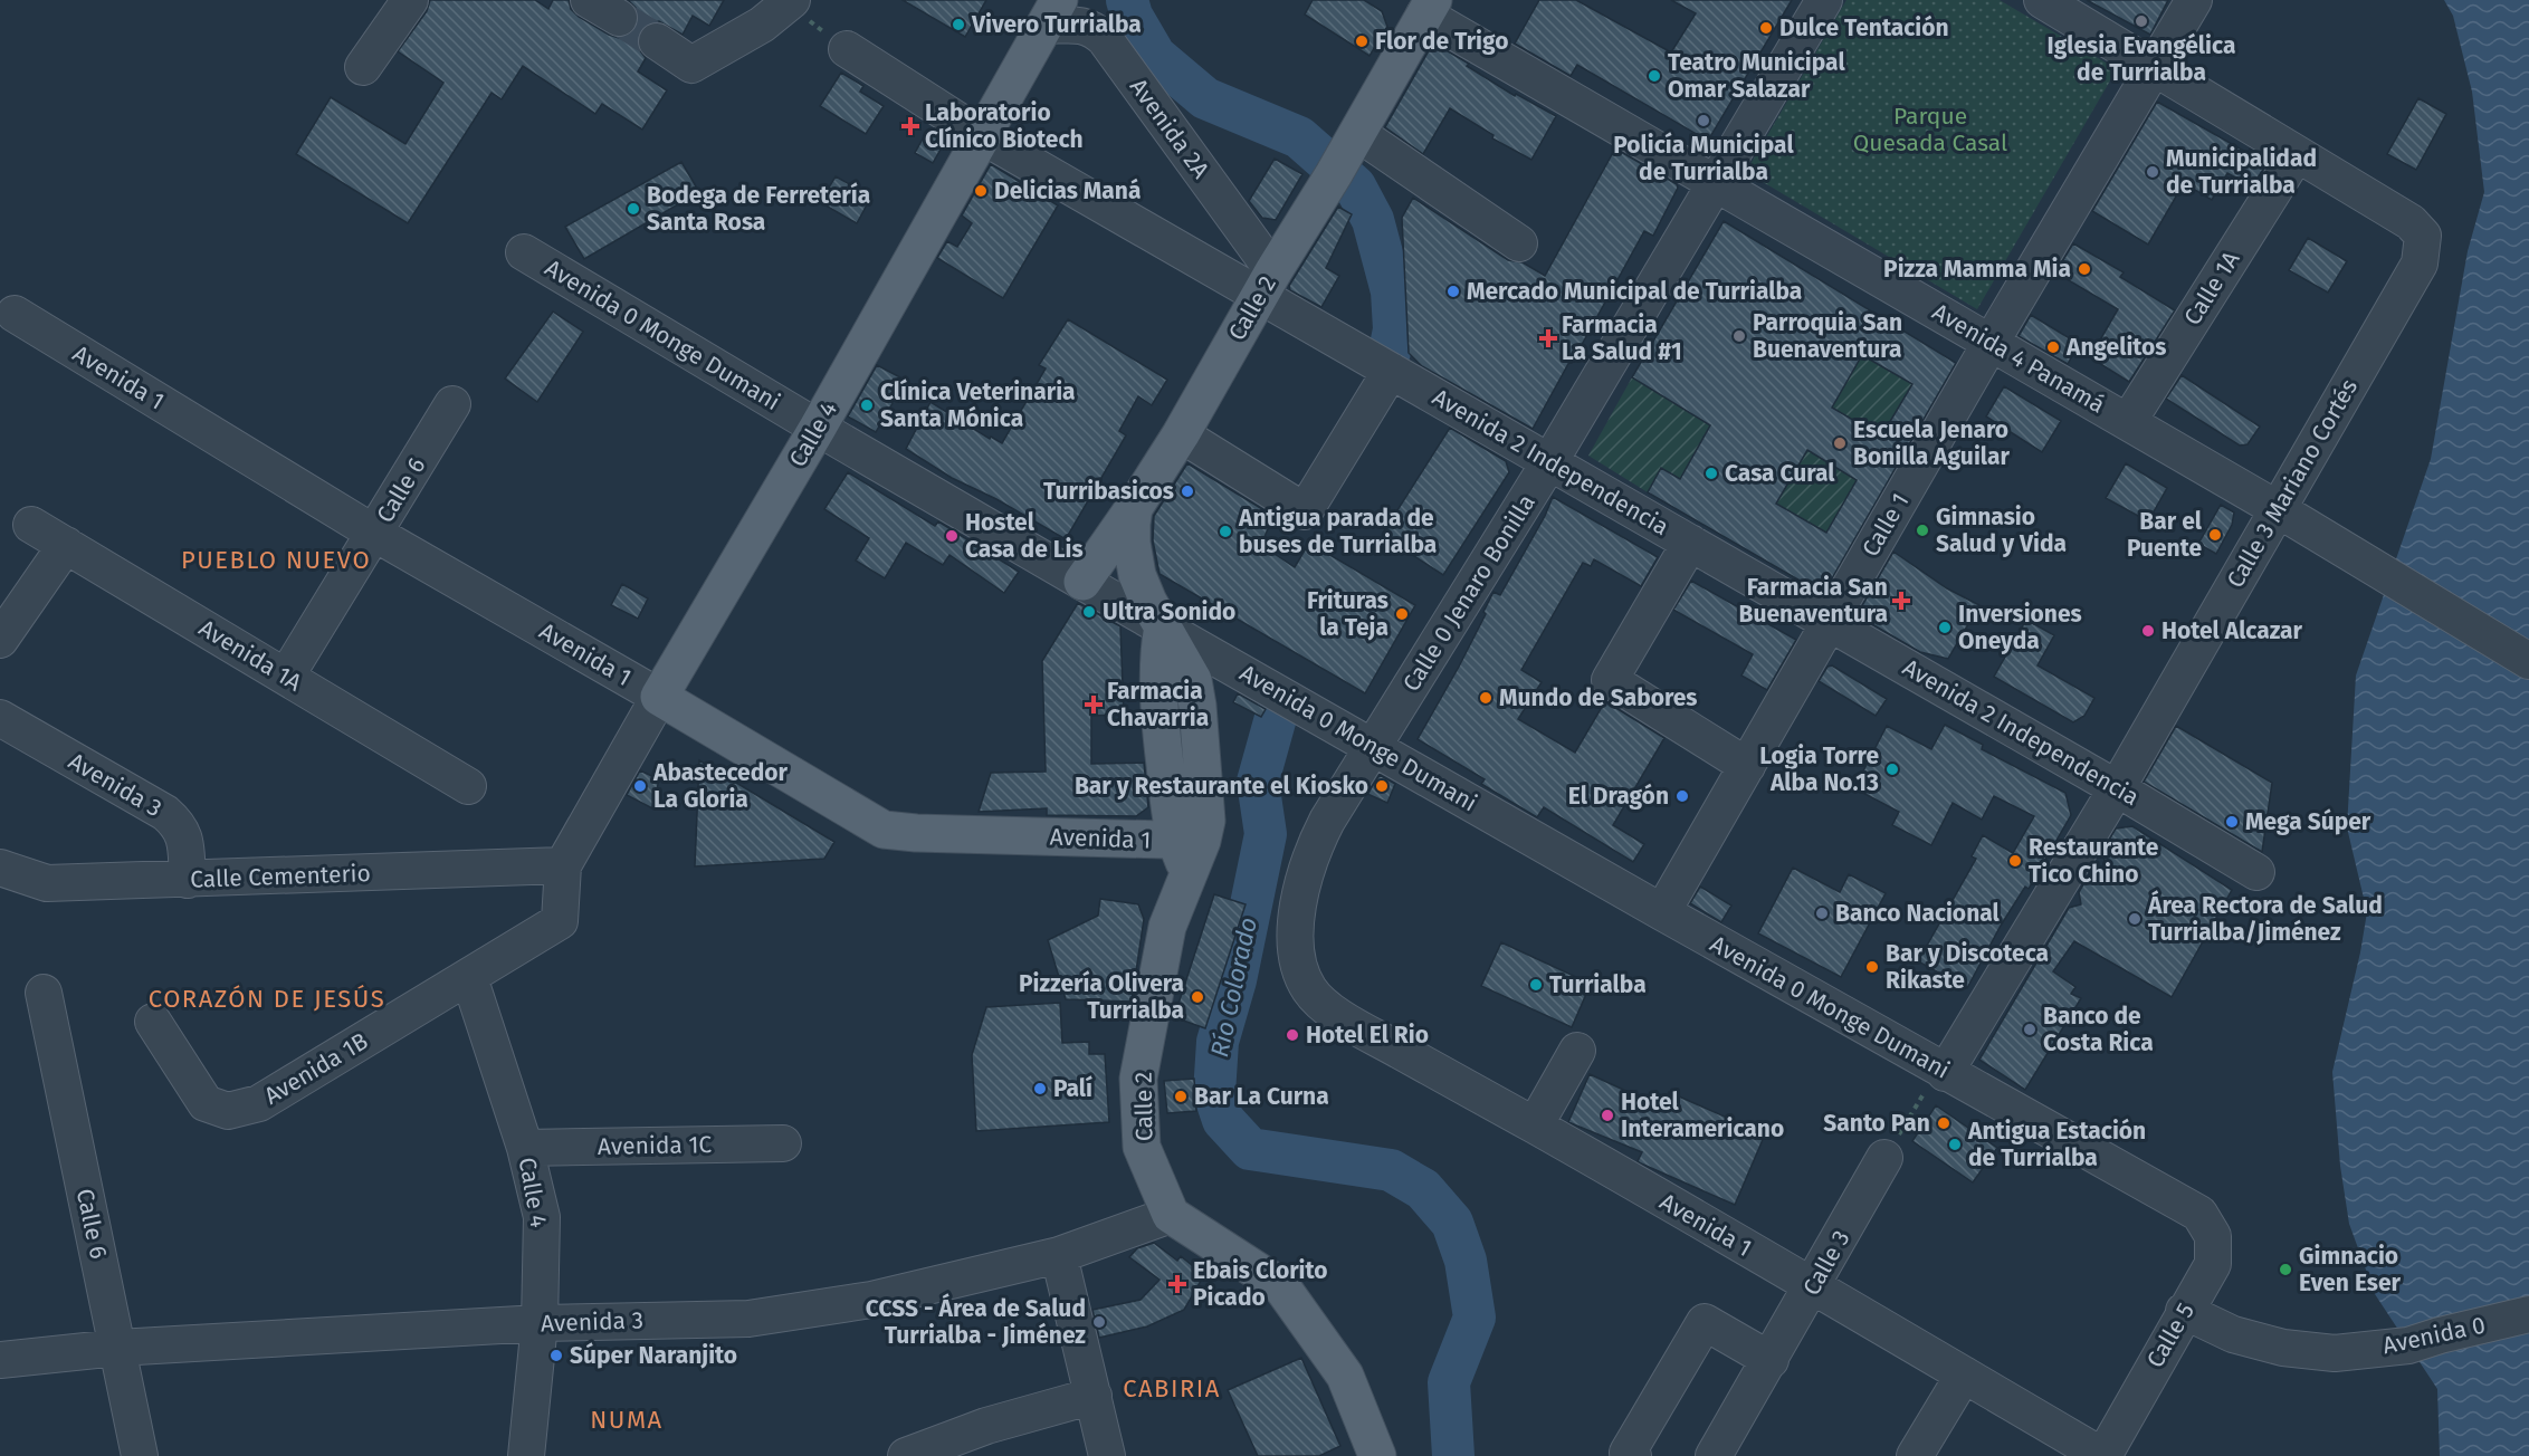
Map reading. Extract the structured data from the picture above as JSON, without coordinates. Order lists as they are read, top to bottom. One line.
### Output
{"streets":{"main road":["Calle 2","Avenida 1","Calle 4"],"street":["Avenida 2A","Calle 1A","Avenida 0 Monge Dumani","Avenida 4 Panamá","Avenida 2 Independencia","Calle 3 Mariano Cortés","Calle 6","Calle 1","Calle 0 Jenaro Bonilla","Avenida 1A","Avenida 3","Calle Cementerio","Avenida 1B","Avenida 1C","Calle 3","Calle 5","Avenida 0"]},"crossings":[["Avenida 2A","Calle 2"],["Avenida 2A","Calle 4"],["Avenida 2A","Avenida 2 Independencia"],["Calle 1A","Avenida 4 Panamá"],["Calle 1A","Calle 3 Mariano Cortés"],["Calle 2","Avenida 0 Monge Dumani"],["Calle 2","Avenida 4 Panamá"],["Calle 2","Avenida 1"],["Calle 2","Avenida 2 Independencia"],["Calle 2","Avenida 3"],["Avenida 0 Monge Dumani","Calle 4"],["Avenida 0 Monge Dumani","Calle 3 Mariano Cortés"],["Avenida 0 Monge Dumani","Calle 1"],["Avenida 0 Monge Dumani","Calle 0 Jenaro Bonilla"],["Avenida 0 Monge Dumani","Calle 5"],["Avenida 4 Panamá","Calle 3 Mariano Cortés"],["Avenida 4 Panamá","Calle 1"],["Avenida 4 Panamá","Calle 0 Jenaro Bonilla"],["Avenida 1","Calle 4"],["Avenida 1","Calle 6"],["Avenida 1","Calle 0 Jenaro Bonilla"],["Avenida 1","Calle 3"],["Avenida 1","Calle 5"],["Calle 4","Avenida 2 Independencia"],["Calle 4","Avenida 3"],["Calle 4","Calle Cementerio"],["Calle 4","Avenida 1B"],["Calle 4","Avenida 1C"],["Avenida 2 Independencia","Calle 3 Mariano Cortés"],["Avenida 2 Independencia","Calle 1"],["Avenida 2 Independencia","Calle 0 Jenaro Bonilla"],["Calle 6","Avenida 1A"],["Calle 6","Avenida 3"],["Avenida 3","Calle Cementerio"],["Calle Cementerio","Avenida 1B"],["Calle 5","Avenida 0"]],"districts":["PUEBLO NUEVO","CORAZÓN DE JESÚS","CABIRIA","NUMA"],"water":["Río Colorado"],"parks":["Parque Quesada Casal"],"places":{"other":["Iglesia Evangélica de Turrialba","Vivero Turrialba","Dulce Tentación","Flor de Trigo","Teatro Municipal Omar Salazar","Policía Municipal de Turrialba","Municipalidad de Turrialba","Delicias Maná","Bodega de Ferretería Santa Rosa","Pizza Mamma Mia","Mercado Municipal de Turrialba","Parroquia San Buenaventura","Angelitos","Clínica Veterinaria Santa Mónica","Escuela Jenaro Bonilla Aguilar","Casa Cural","Turribasicos","Gimnasio Salud y Vida","Antigua parada de buses de Turrialba","Bar el Puente","Hostel Casa de Lis","Ultra Sonido","Frituras la Teja","Inversiones Oneyda","Hotel Alcazar","Mundo de Sabores","Logia Torre Alba No.13","Abastecedor La Gloria","Bar y Restaurante el Kiosko","El Dragón","Mega Súper","Restaurante Tico Chino","Banco Nacional","Área Rectora de Salud Turrialba/Jiménez","Bar y Discoteca Rikaste","Turrialba","Pizzería Olivera Turrialba","Banco de Costa Rica","Hotel El Rio","Palí","Bar La Curna","Hotel Interamericano","Santo Pan","Antigua Estación de Turrialba","Gimnacio Even Eser","CCSS - Área de Salud Turrialba - Jiménez","Súper Naranjito"],"health":["Laboratorio Clínico Biotech","Farmacia La Salud #1","Farmacia San Buenaventura","Farmacia Chavarria","Ebais Clorito Picado"]}}
